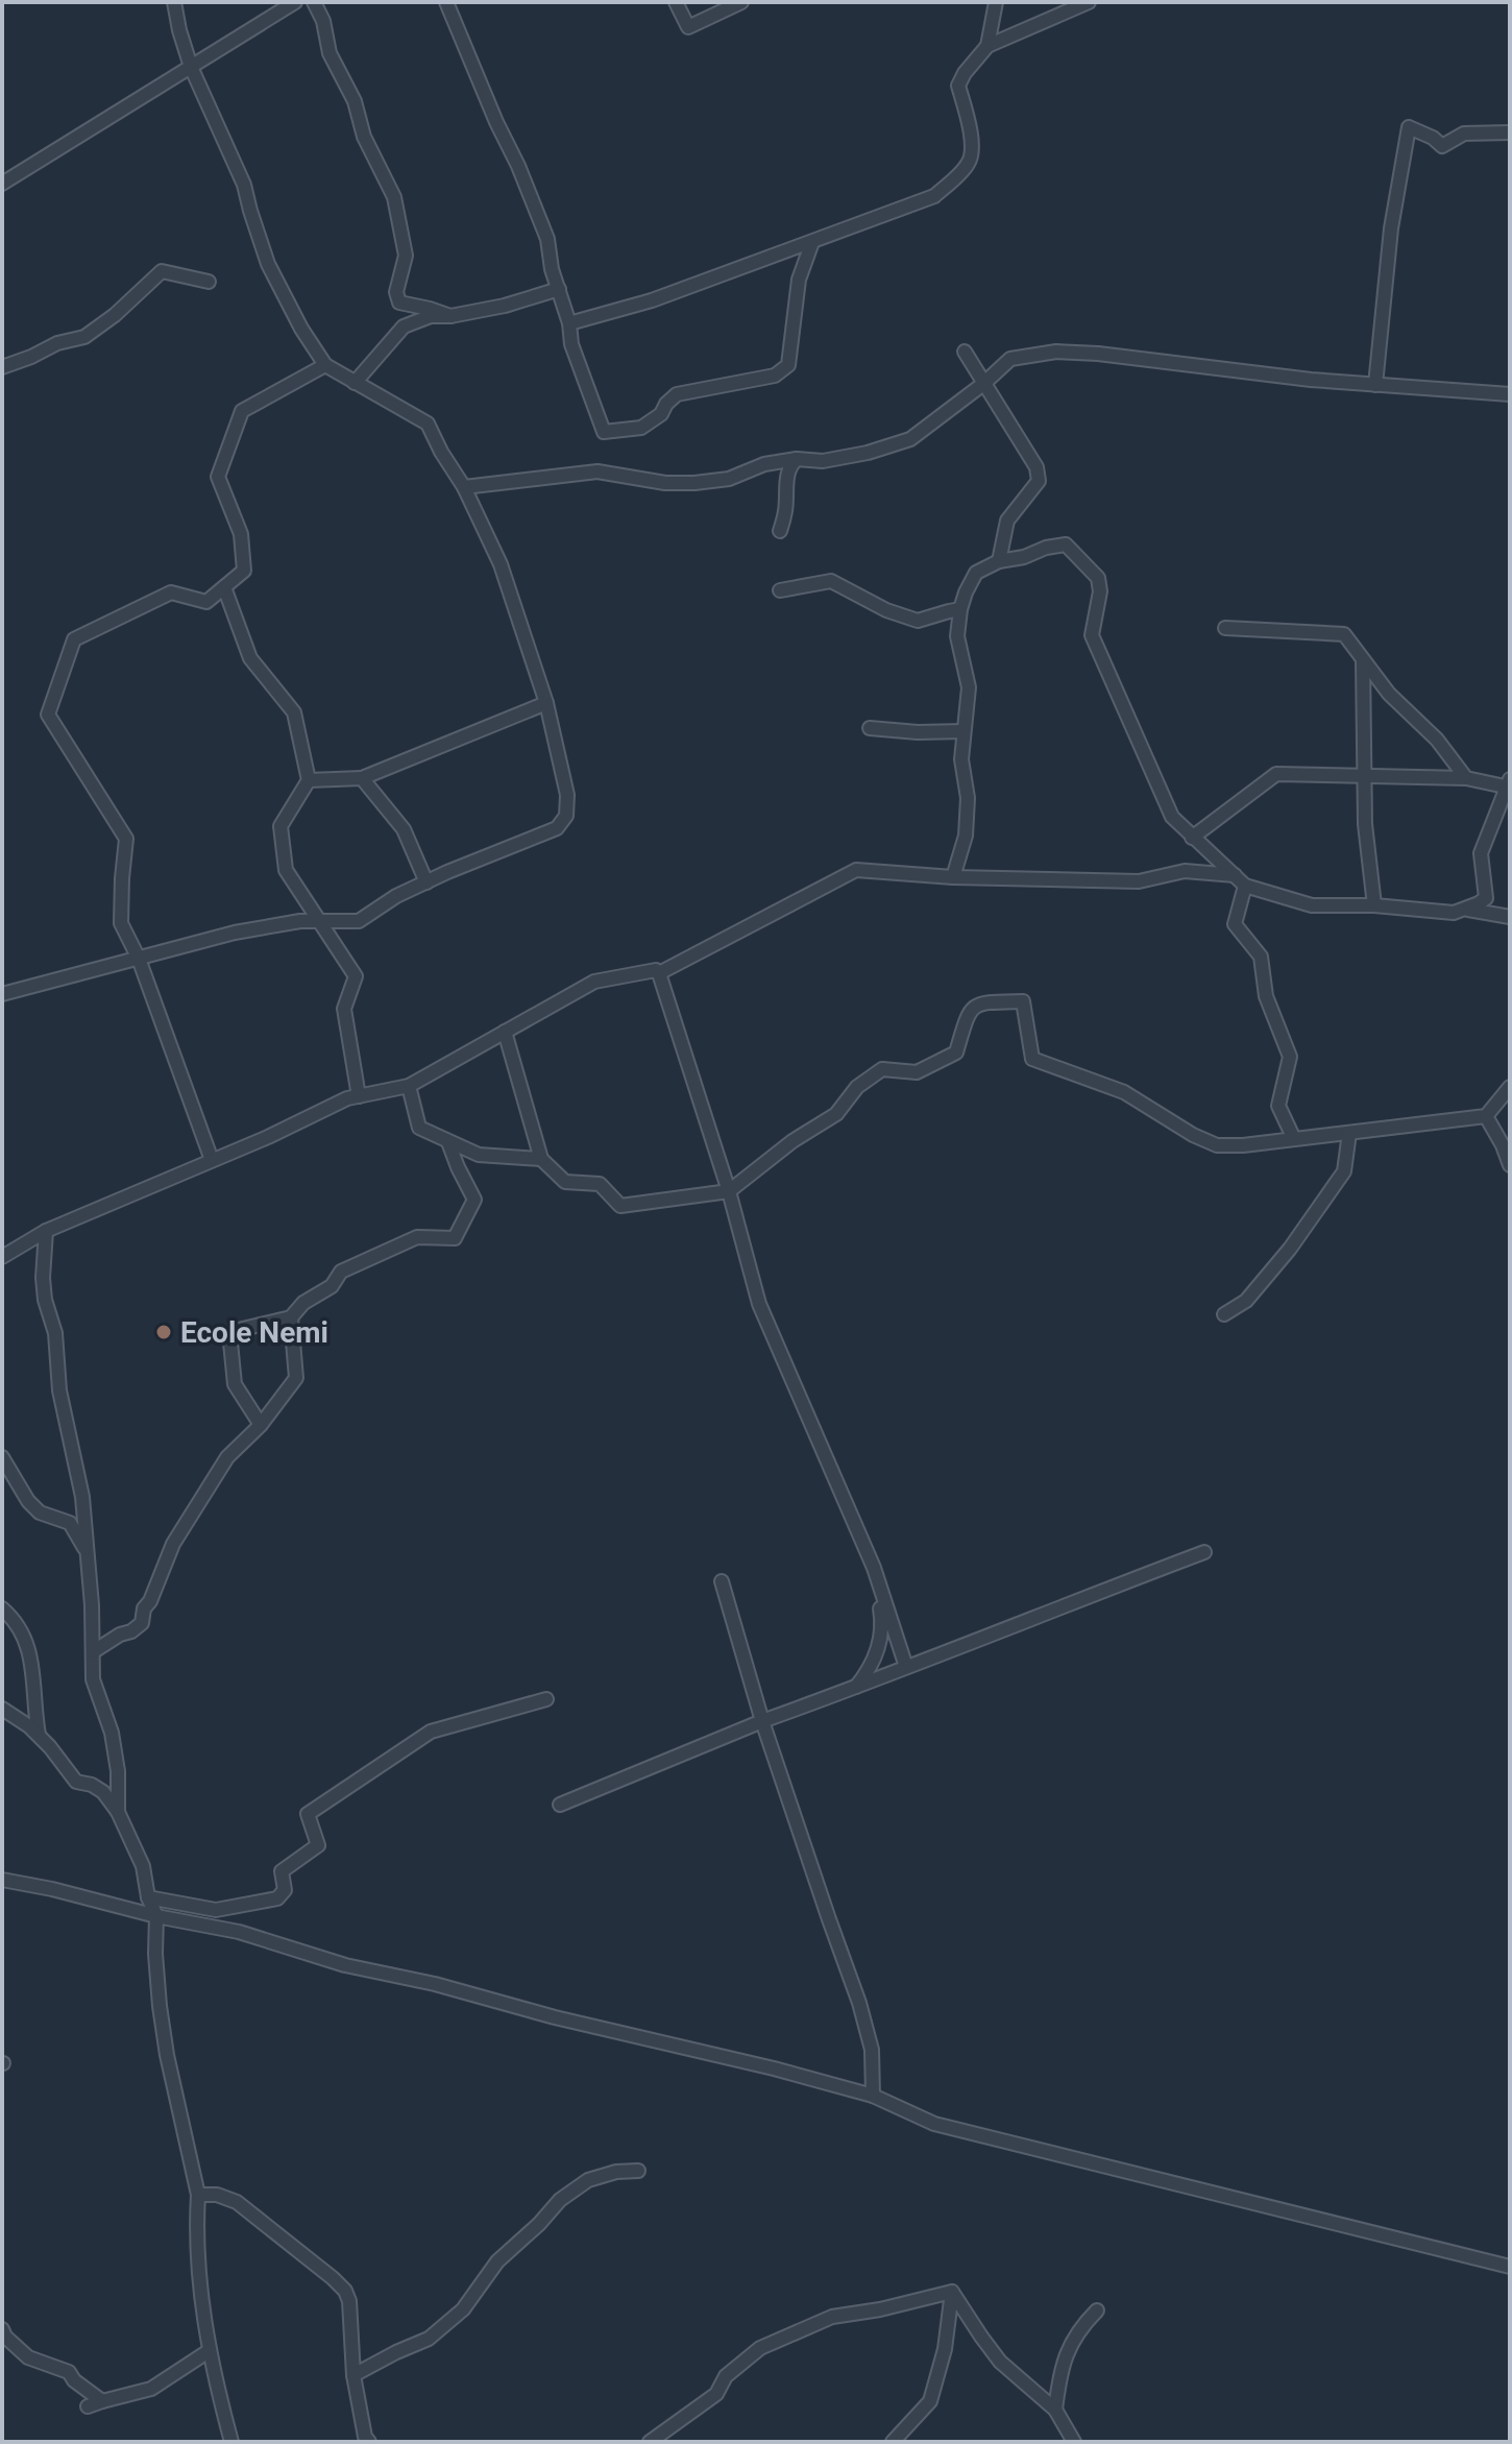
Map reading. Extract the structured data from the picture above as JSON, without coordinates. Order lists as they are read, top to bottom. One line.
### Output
{"places":["Ecole Nemi"]}
